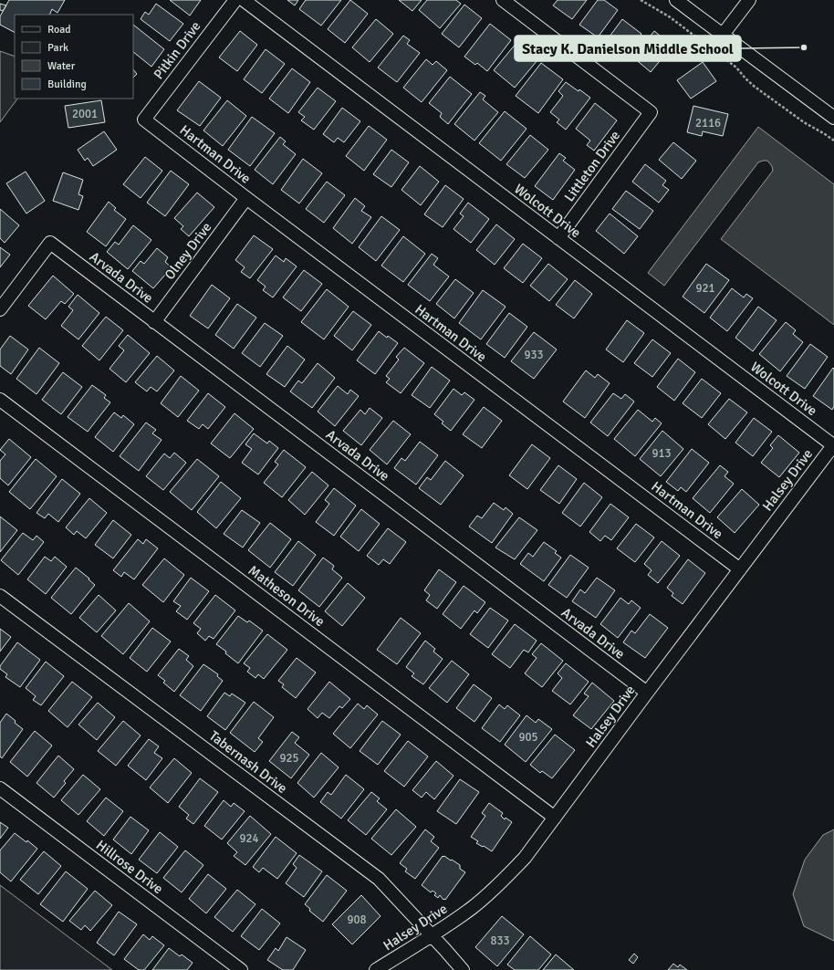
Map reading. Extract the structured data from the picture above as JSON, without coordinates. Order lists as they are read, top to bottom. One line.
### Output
{"streets":{"street":["Pitkin Drive","Hartman Drive","Littleton Drive","Wolcott Drive","Olney Drive","Arvada Drive","Halsey Drive","Matheson Drive","Tabernash Drive","Hillrose Drive"]},"crossings":[["Pitkin Drive","Hartman Drive"],["Hartman Drive","Olney Drive"],["Hartman Drive","Halsey Drive"],["Littleton Drive","Wolcott Drive"],["Wolcott Drive","Halsey Drive"],["Olney Drive","Arvada Drive"],["Arvada Drive","Halsey Drive"],["Halsey Drive","Matheson Drive"],["Halsey Drive","Tabernash Drive"]],"places":["Stacy K. Danielson Middle School"],"house_numbers":["2001","2116","921","933","913","905","925","924","908","833"],"legend":["Road","Park","Water","Building"]}
